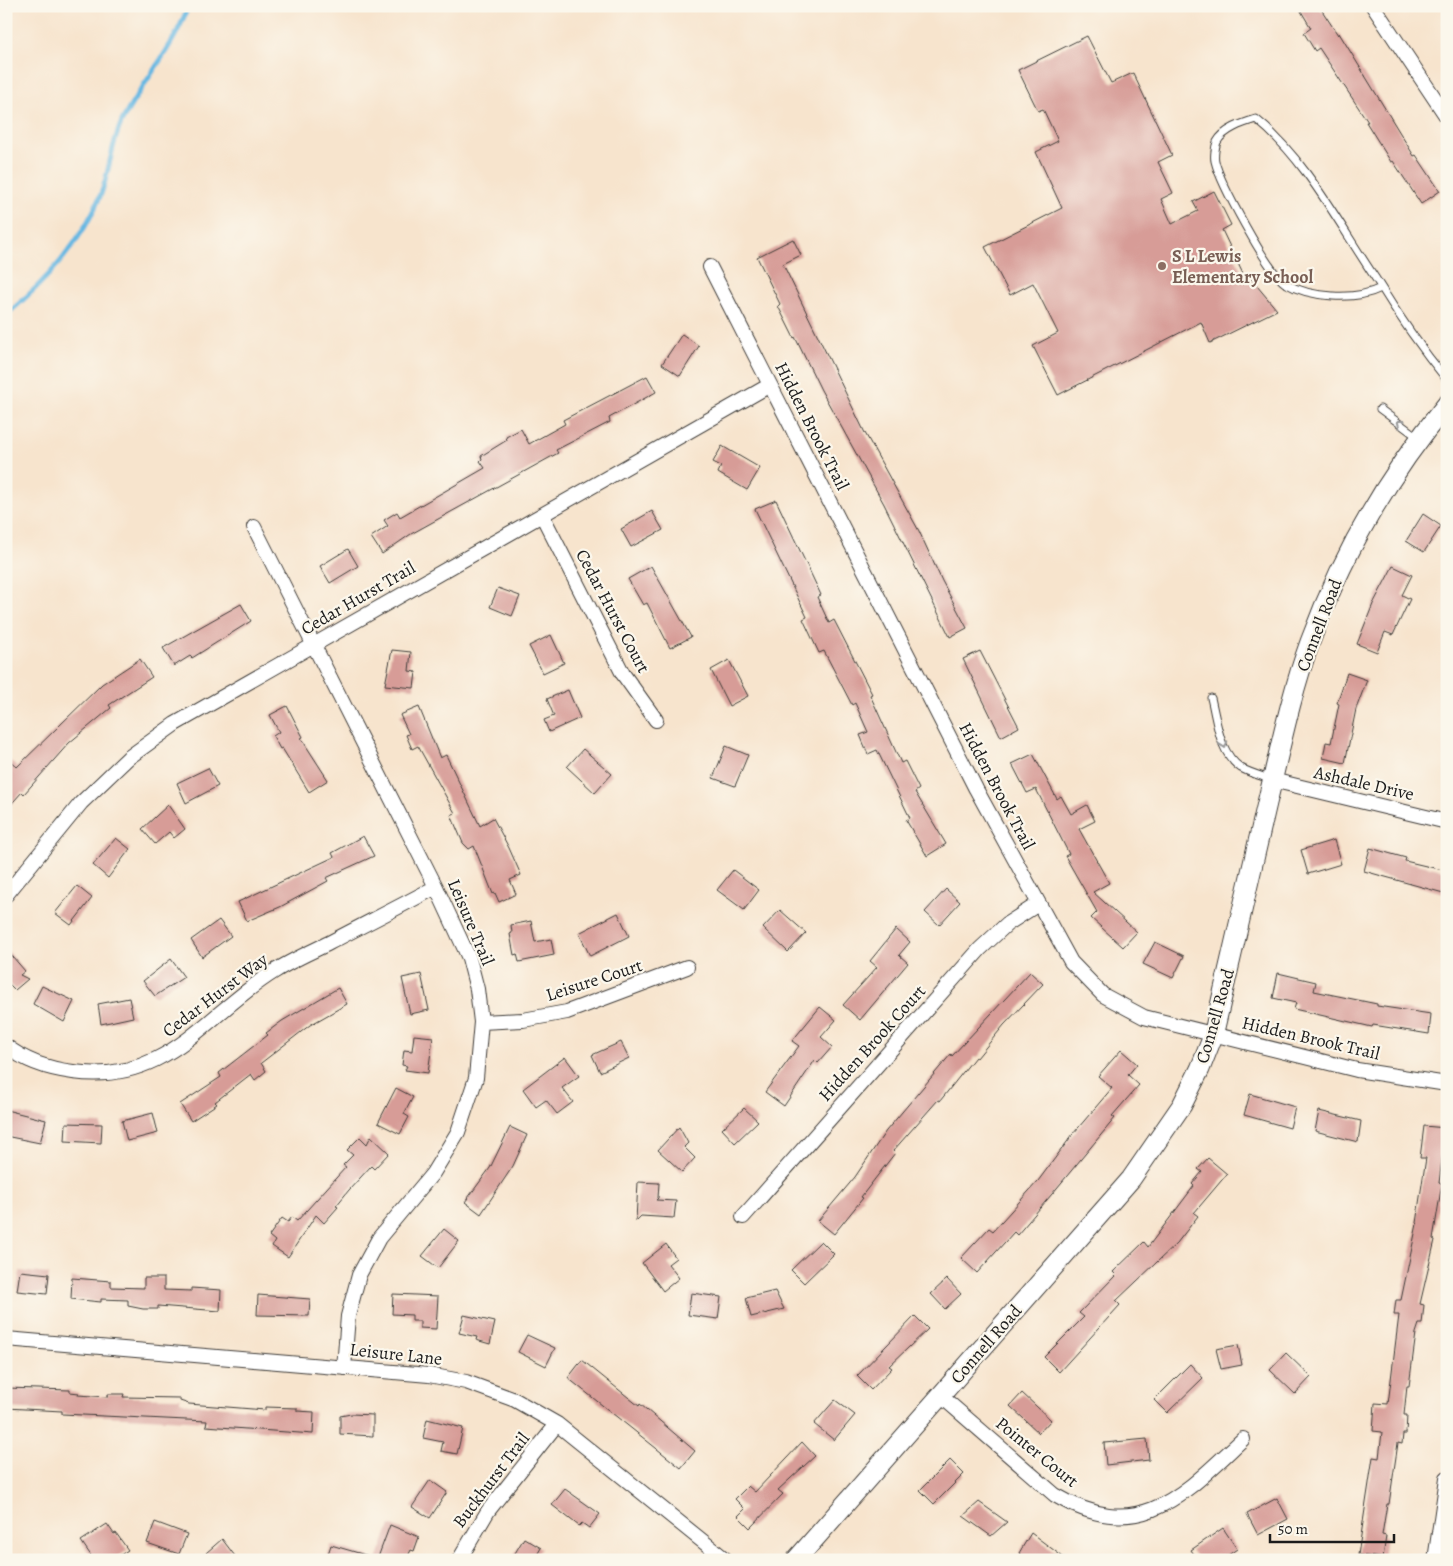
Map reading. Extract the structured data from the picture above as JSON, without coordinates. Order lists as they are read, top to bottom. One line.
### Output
{"streets":{"street":["Hidden Brook Trail","Cedar Hurst Trail","Cedar Hurst Court","Connell Road","Ashdale Drive","Leisure Trail","Leisure Court","Cedar Hurst Way","Hidden Brook Court","Leisure Lane","Pointer Court","Buckhurst Trail"]},"crossings":[["Hidden Brook Trail","Cedar Hurst Trail"],["Hidden Brook Trail","Connell Road"],["Hidden Brook Trail","Hidden Brook Court"],["Cedar Hurst Trail","Cedar Hurst Court"],["Cedar Hurst Trail","Leisure Trail"],["Connell Road","Ashdale Drive"],["Connell Road","Pointer Court"],["Leisure Trail","Leisure Court"],["Leisure Trail","Cedar Hurst Way"],["Leisure Trail","Leisure Lane"],["Leisure Lane","Buckhurst Trail"]],"places":["S L Lewis Elementary School"],"scale_bar":"50 m"}
